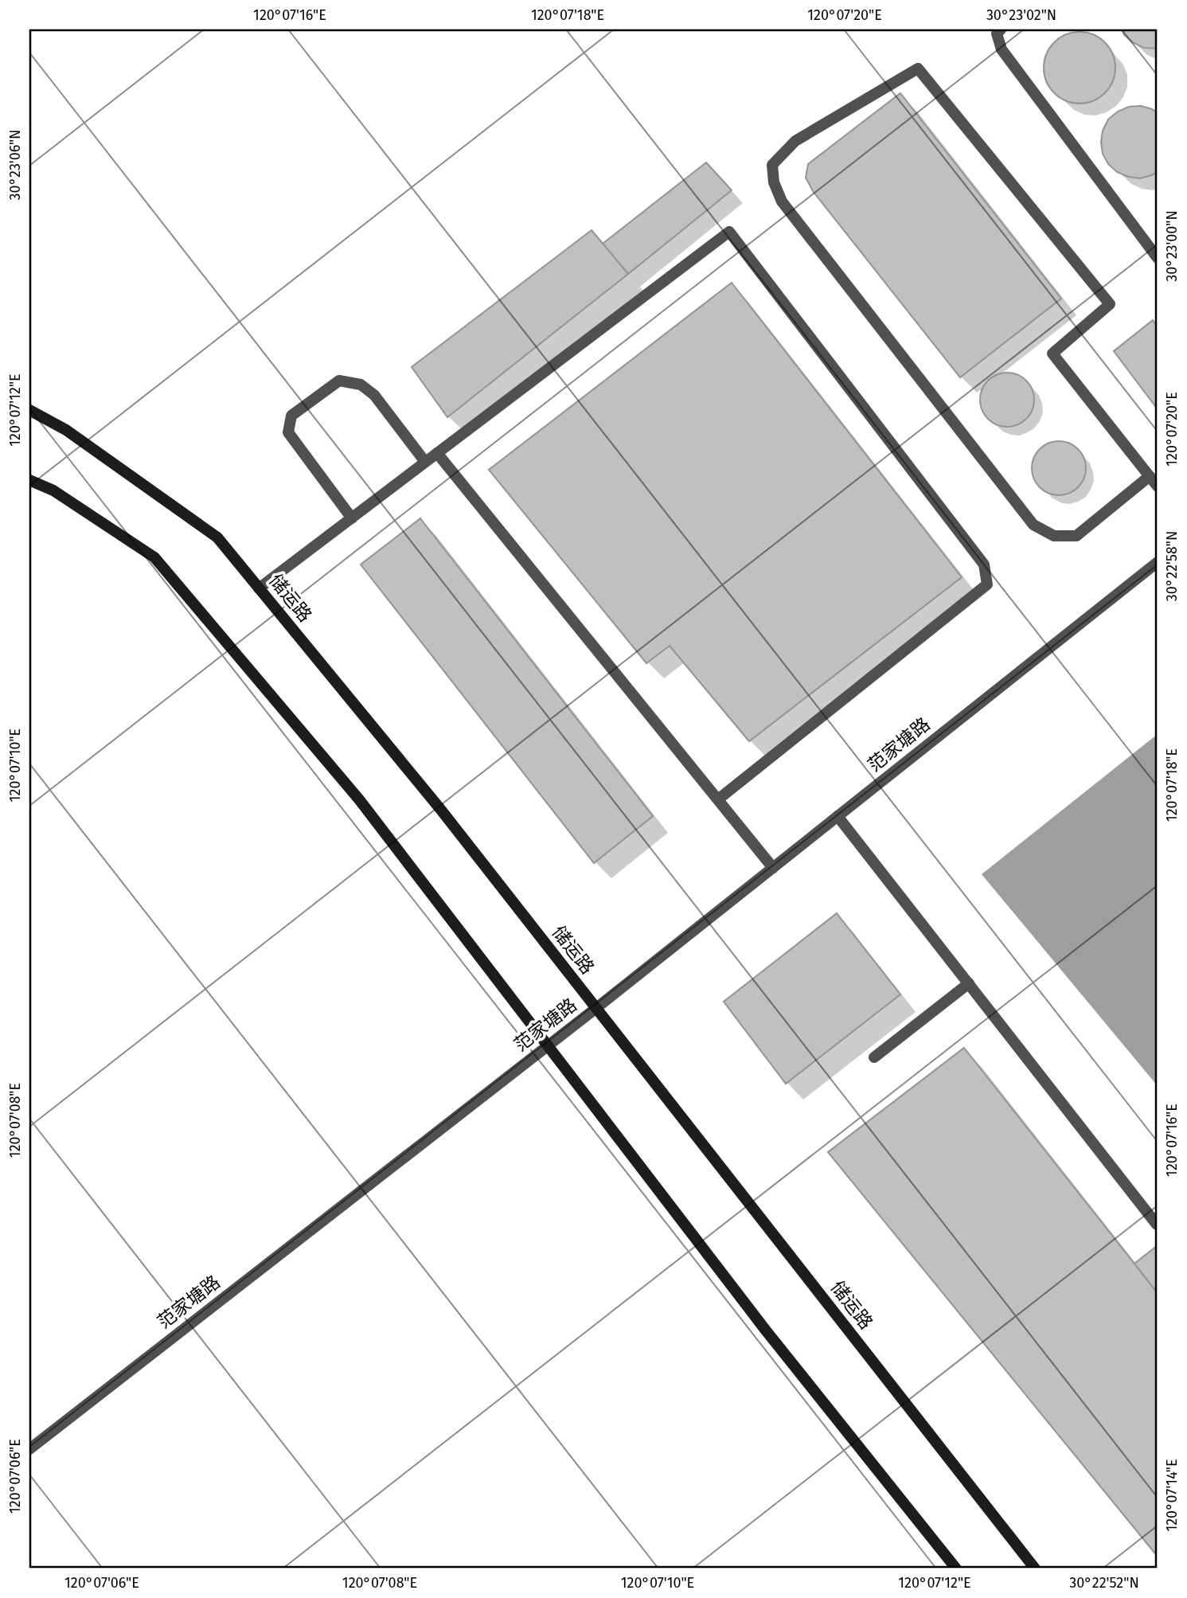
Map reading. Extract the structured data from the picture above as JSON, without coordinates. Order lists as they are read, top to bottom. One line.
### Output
{"streets":{"main road":["储运路"],"street":["范家塘路"]},"crossings":[["储运路","范家塘路"]],"coordinates":["120°07'16\"E","120°07'18\"E","120°07'20\"E","30°23'02\"N","30°23'06\"N","30°23'00\"N","120°07'12\"E","30°22'58\"N","120°07'10\"E","120°07'08\"E","120°07'06\"E","120°07'14\"E","30°22'52\"N"]}
